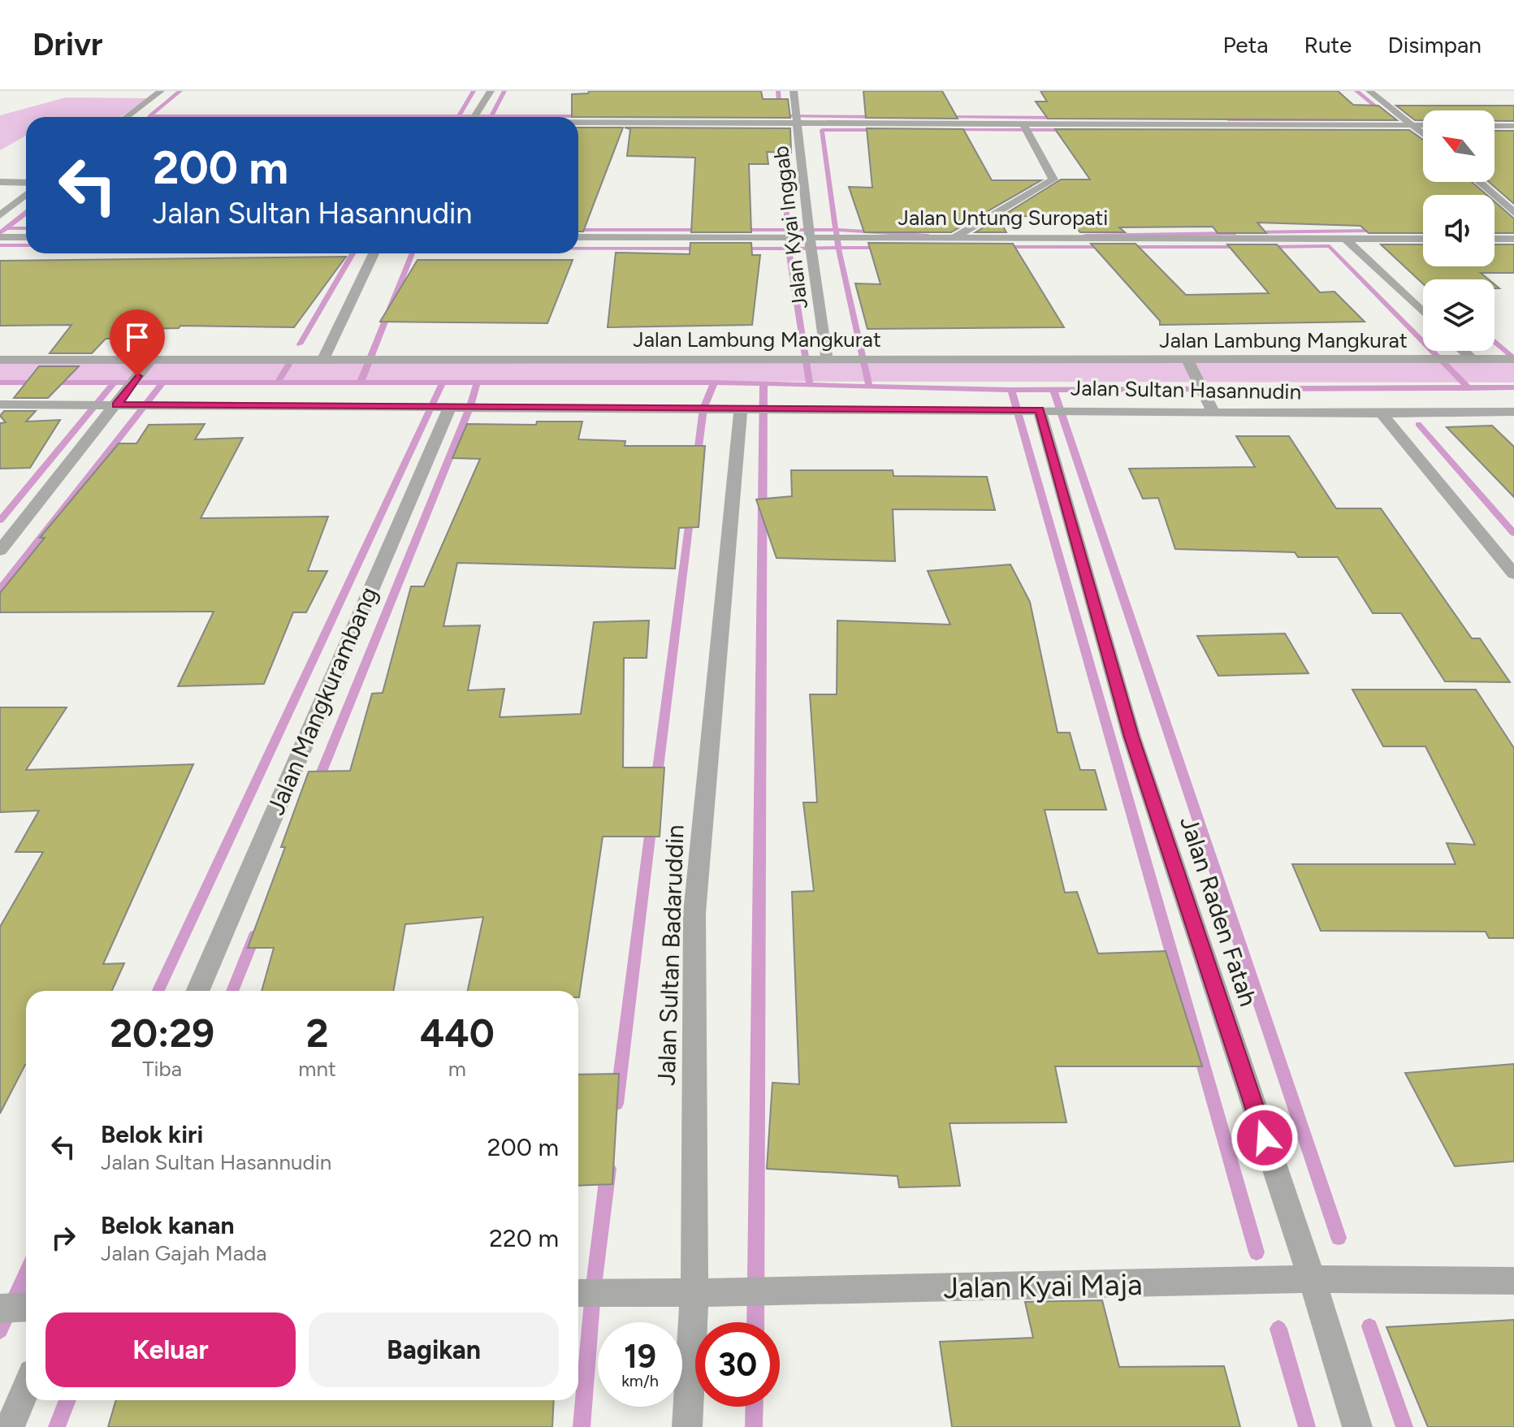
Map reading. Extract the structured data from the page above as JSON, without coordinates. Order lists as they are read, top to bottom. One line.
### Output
{"streets":{"street":["Jalan Untung Suropati","Jalan Kyai Inggab","Jalan Lambung Mangkurat","Jalan Sultan Hasannudin","Jalan Mangkurambang","Jalan Raden Fatah","Jalan Sultan Badaruddin","Jalan Kyai Maja"]},"crossings":[["Jalan Untung Suropati","Jalan Kyai Inggab"],["Jalan Kyai Inggab","Jalan Lambung Mangkurat"],["Jalan Sultan Hasannudin","Jalan Mangkurambang"],["Jalan Sultan Hasannudin","Jalan Raden Fatah"],["Jalan Sultan Hasannudin","Jalan Sultan Badaruddin"],["Jalan Raden Fatah","Jalan Kyai Maja"],["Jalan Sultan Badaruddin","Jalan Kyai Maja"]],"north":"top left","page":{"header":"Drivr","nav":["Peta","Rute","Disimpan"],"turn":["200 m","Jalan Sultan Hasannudin"],"eta":["20:29","Tiba","2","mnt","440","m"],"list":[{"name":"Belok kiri","note":"Jalan Sultan Hasannudin","value":"200 m"},{"name":"Belok kanan","note":"Jalan Gajah Mada","value":"220 m"}],"buttons":["Keluar","Bagikan"],"speed":"19 km/h","limit":"30"}}
